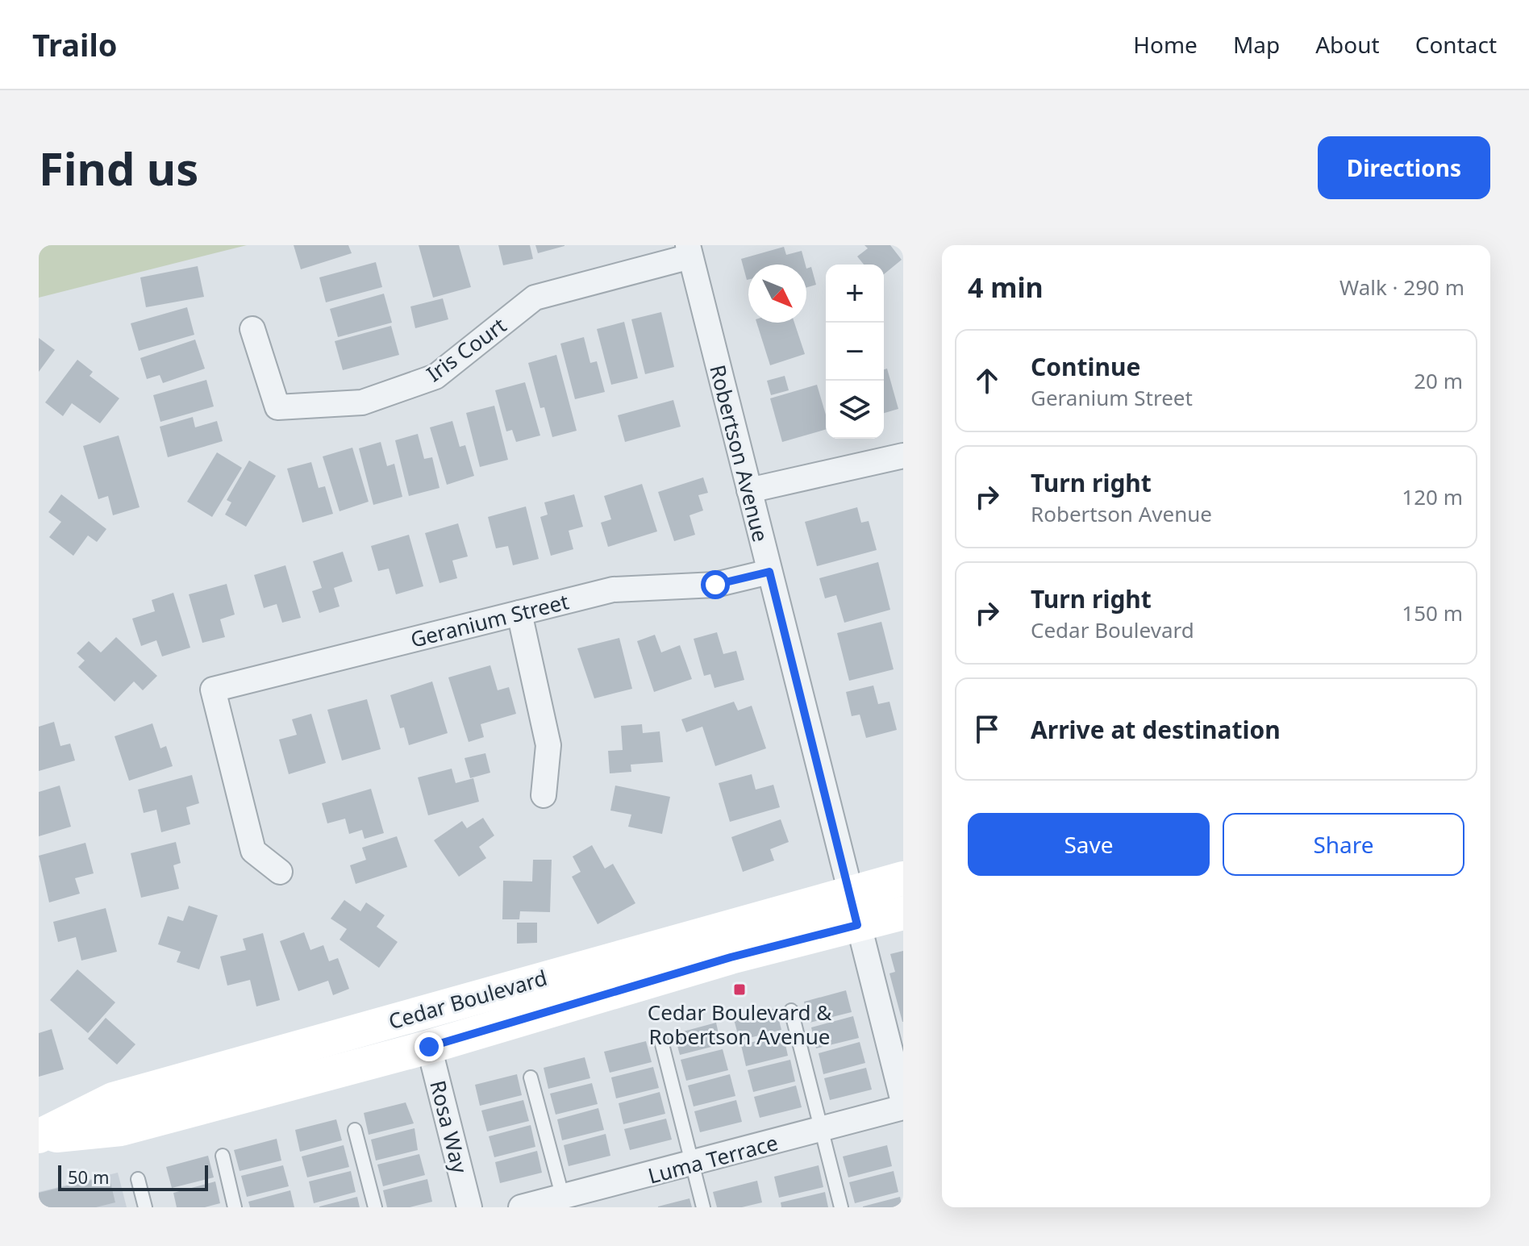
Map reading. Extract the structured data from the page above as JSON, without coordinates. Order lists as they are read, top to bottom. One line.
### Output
{"streets":{"main road":["Cedar Boulevard"],"street":["Iris Court","Robertson Avenue","Geranium Street","Rosa Way","Luma Terrace"]},"crossings":[["Iris Court","Robertson Avenue"],["Robertson Avenue","Geranium Street"],["Robertson Avenue","Cedar Boulevard"],["Cedar Boulevard","Rosa Way"]],"places":{"transit":["Cedar Boulevard & Robertson Avenue"]},"scale_bar":"50 m","north":"bottom right","page":{"header":"Trailo","nav":["Home","Map","About","Contact"],"buttons":["Directions",["Save","Share"]],"title":"Find us","heading":["4 min","Walk · 290 m"],"map_buttons":["+","−"],"list":[["Continue","Geranium Street","20 m"],["Turn right","Robertson Avenue","120 m"],["Turn right","Cedar Boulevard","150 m"],"Arrive at destination"],"scale":"50 m"}}
